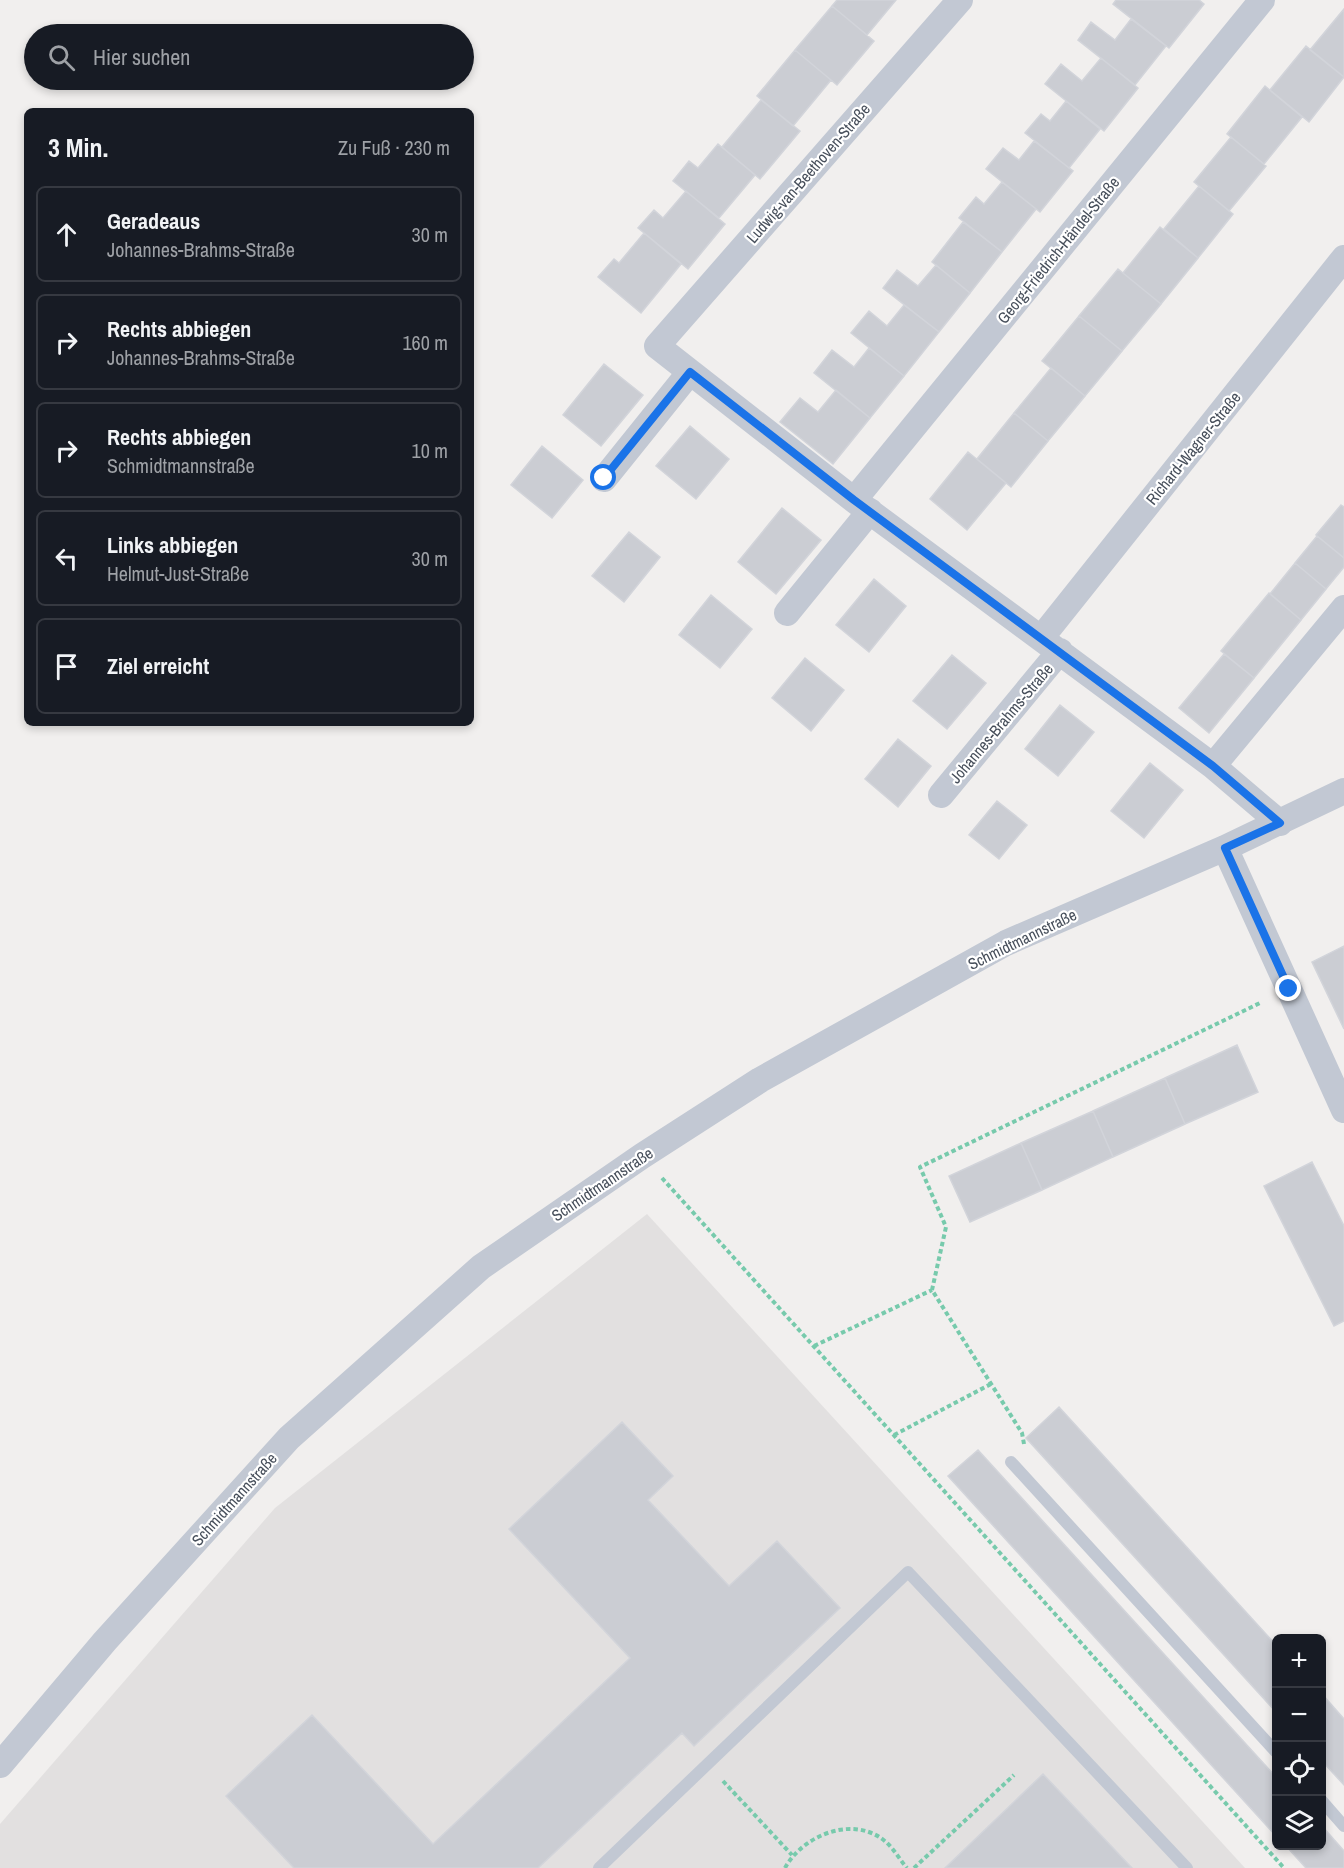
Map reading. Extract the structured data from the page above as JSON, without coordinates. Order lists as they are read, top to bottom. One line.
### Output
{"streets":{"street":["Ludwig-van-Beethoven-Straße","Georg-Friedrich-Händel-Straße","Richard-Wagner-Straße","Johannes-Brahms-Straße","Schmidtmannstraße"]},"crossings":[["Ludwig-van-Beethoven-Straße","Johannes-Brahms-Straße"],["Georg-Friedrich-Händel-Straße","Johannes-Brahms-Straße"],["Richard-Wagner-Straße","Johannes-Brahms-Straße"],["Johannes-Brahms-Straße","Schmidtmannstraße"]],"page":{"search":"Hier suchen","heading":["3 Min.","Zu Fuß · 230 m"],"list":[["Geradeaus","Johannes-Brahms-Straße","30 m"],["Rechts abbiegen","Johannes-Brahms-Straße","160 m"],["Rechts abbiegen","Schmidtmannstraße","10 m"],["Links abbiegen","Helmut-Just-Straße","30 m"],"Ziel erreicht"],"map_buttons":["+","−"]}}
